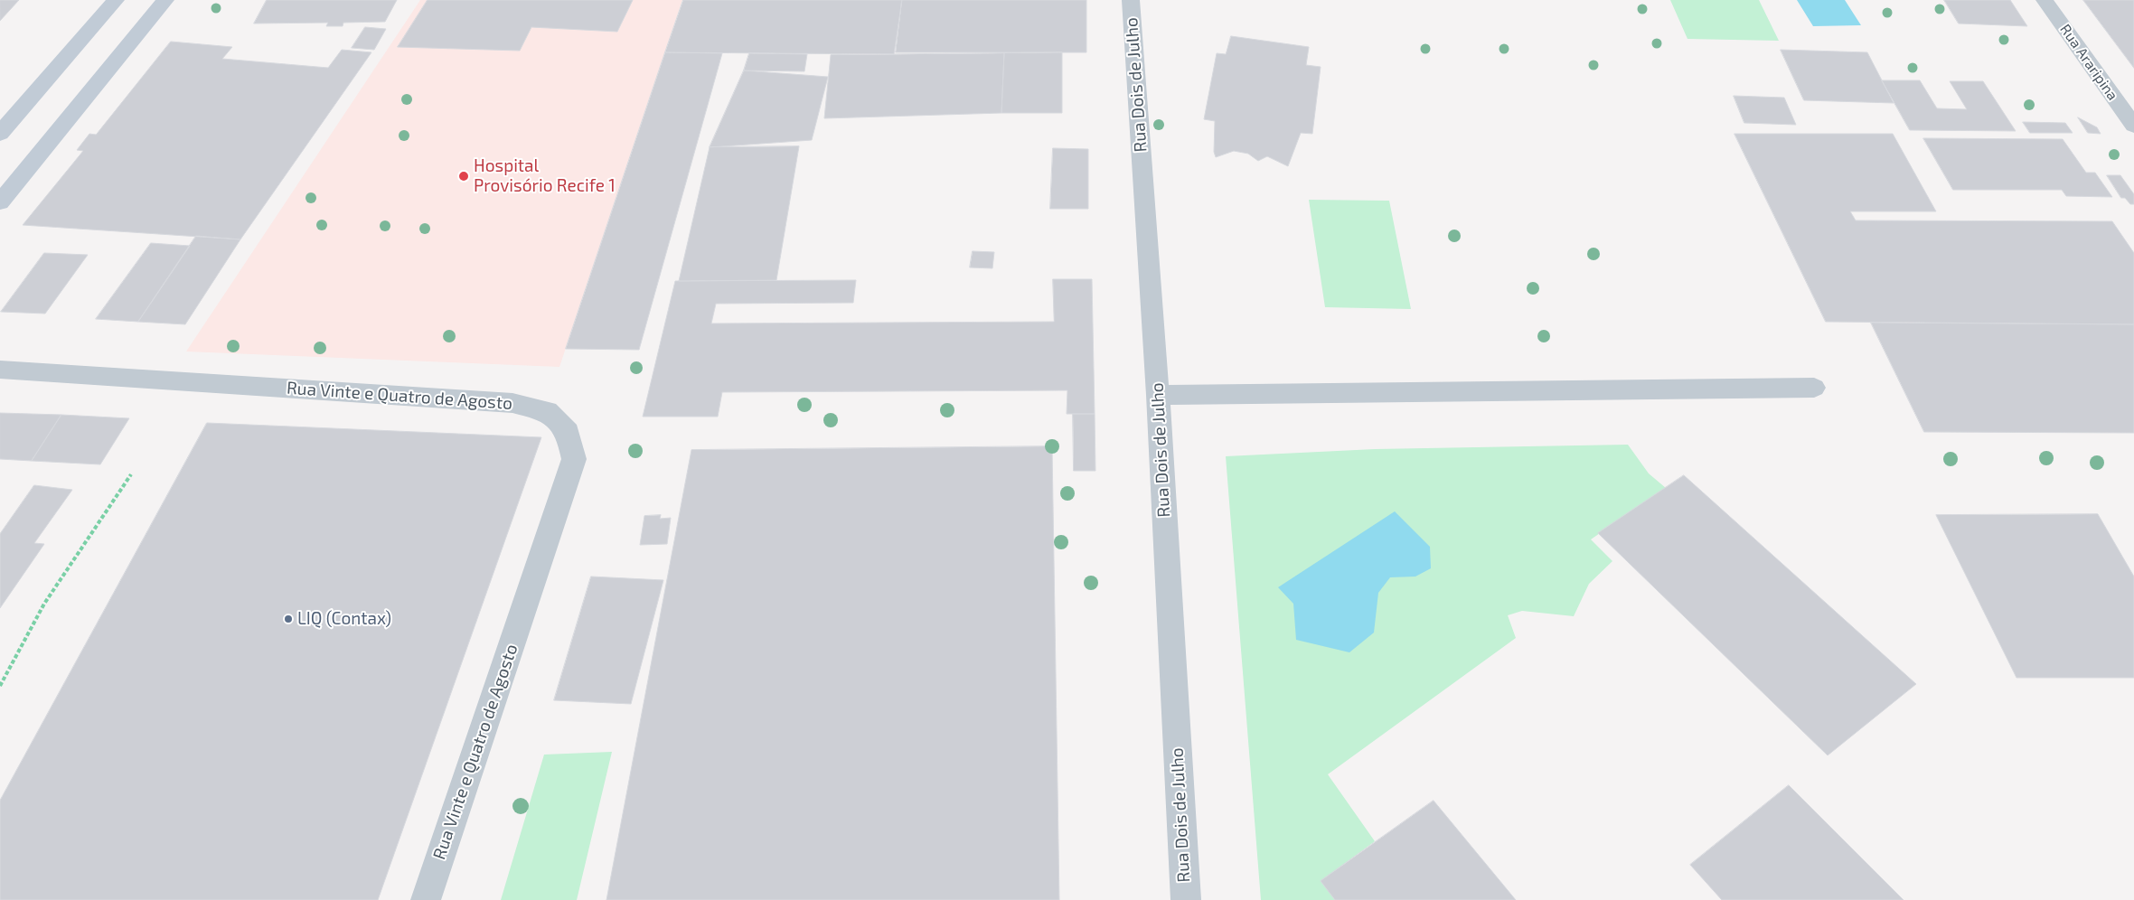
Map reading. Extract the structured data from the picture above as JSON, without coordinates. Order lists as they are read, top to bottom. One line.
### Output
{"streets":{"street":["Rua Araripina","Rua Dois de Julho","Rua Vinte e Quatro de Agosto"]},"places":["Hospital Provisório Recife 1","LIQ (Contax)"]}
